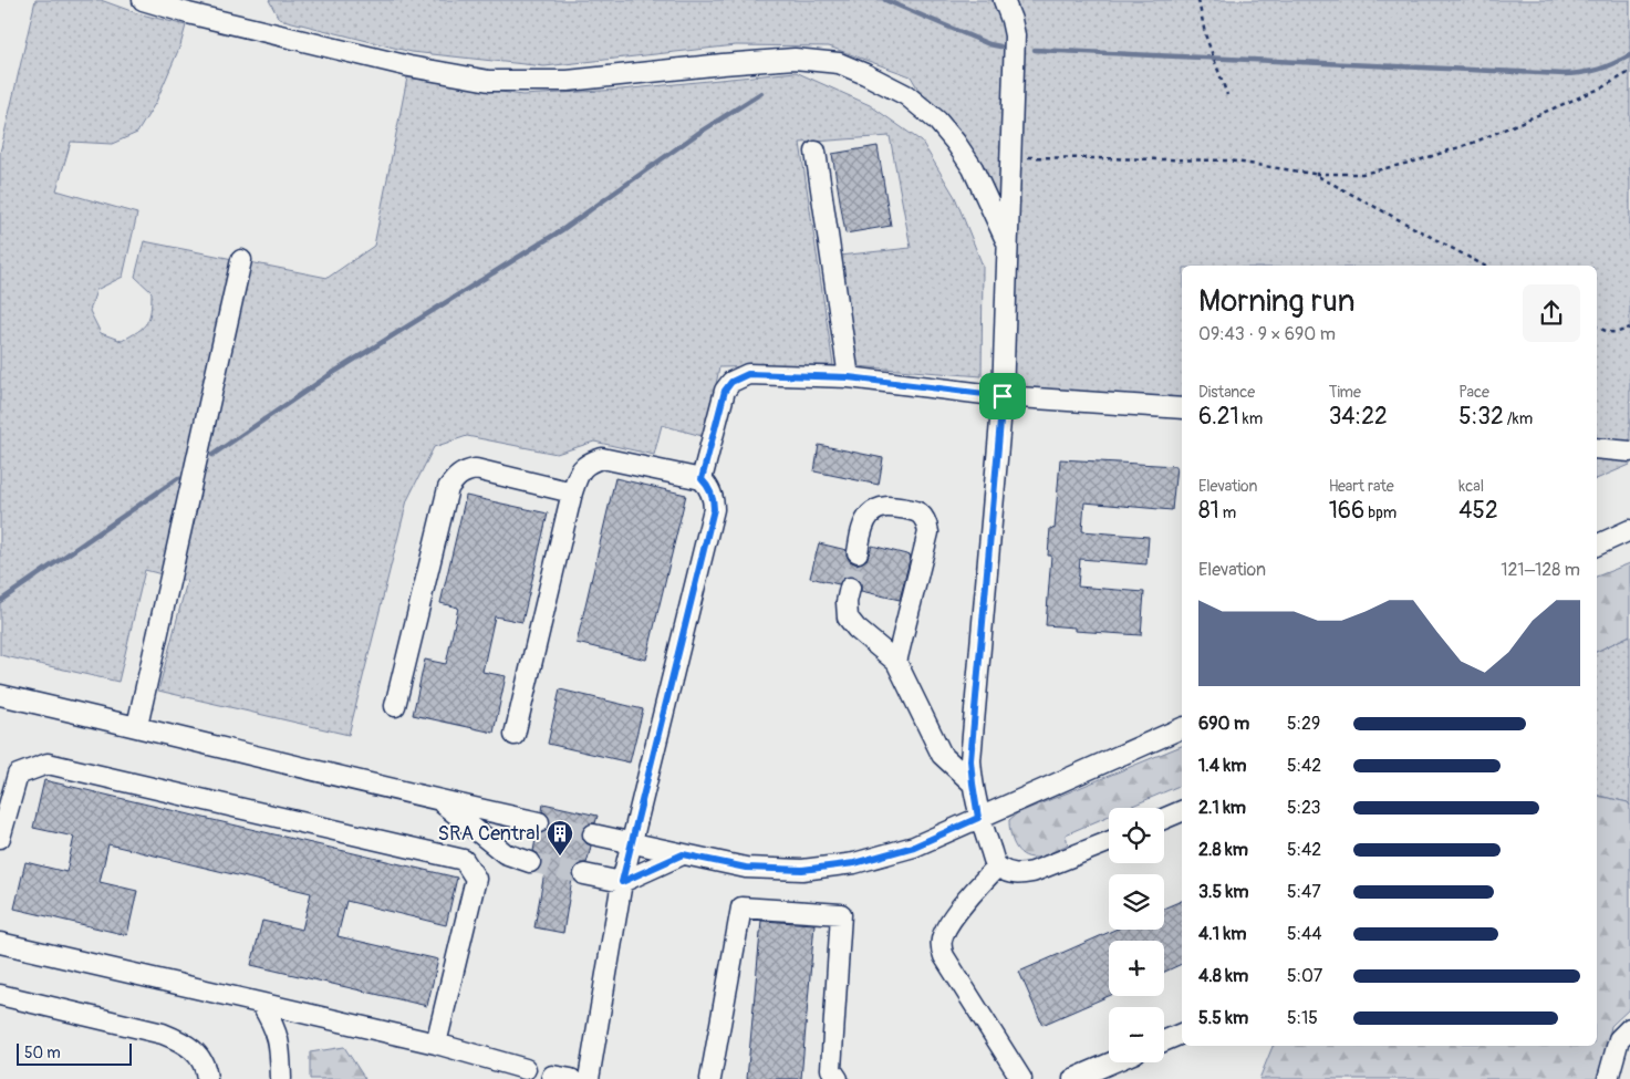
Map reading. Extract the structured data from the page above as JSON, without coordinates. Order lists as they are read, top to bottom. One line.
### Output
{"places":{"building":["SRA Central"]},"scale_bar":"50 m","page":{"heading":["Morning run","09:43 · 9 × 690 m"],"stats":[["Distance","6.21 km"],["Time","34:22"],["Pace","5:32 /km"],["Elevation","81 m"],["Heart rate","166 bpm"],["kcal","452"]],"chart":["Elevation","121–128 m"],"list":[{"name":"690 m","note":"5:29"},{"name":"1.4 km","note":"5:42"},{"name":"2.1 km","note":"5:23"},{"name":"2.8 km","note":"5:42"},{"name":"3.5 km","note":"5:47"},{"name":"4.1 km","note":"5:44"},{"name":"4.8 km","note":"5:07"},{"name":"5.5 km","note":"5:15"}],"map_buttons":["+","−"],"scale":"50 m"}}
